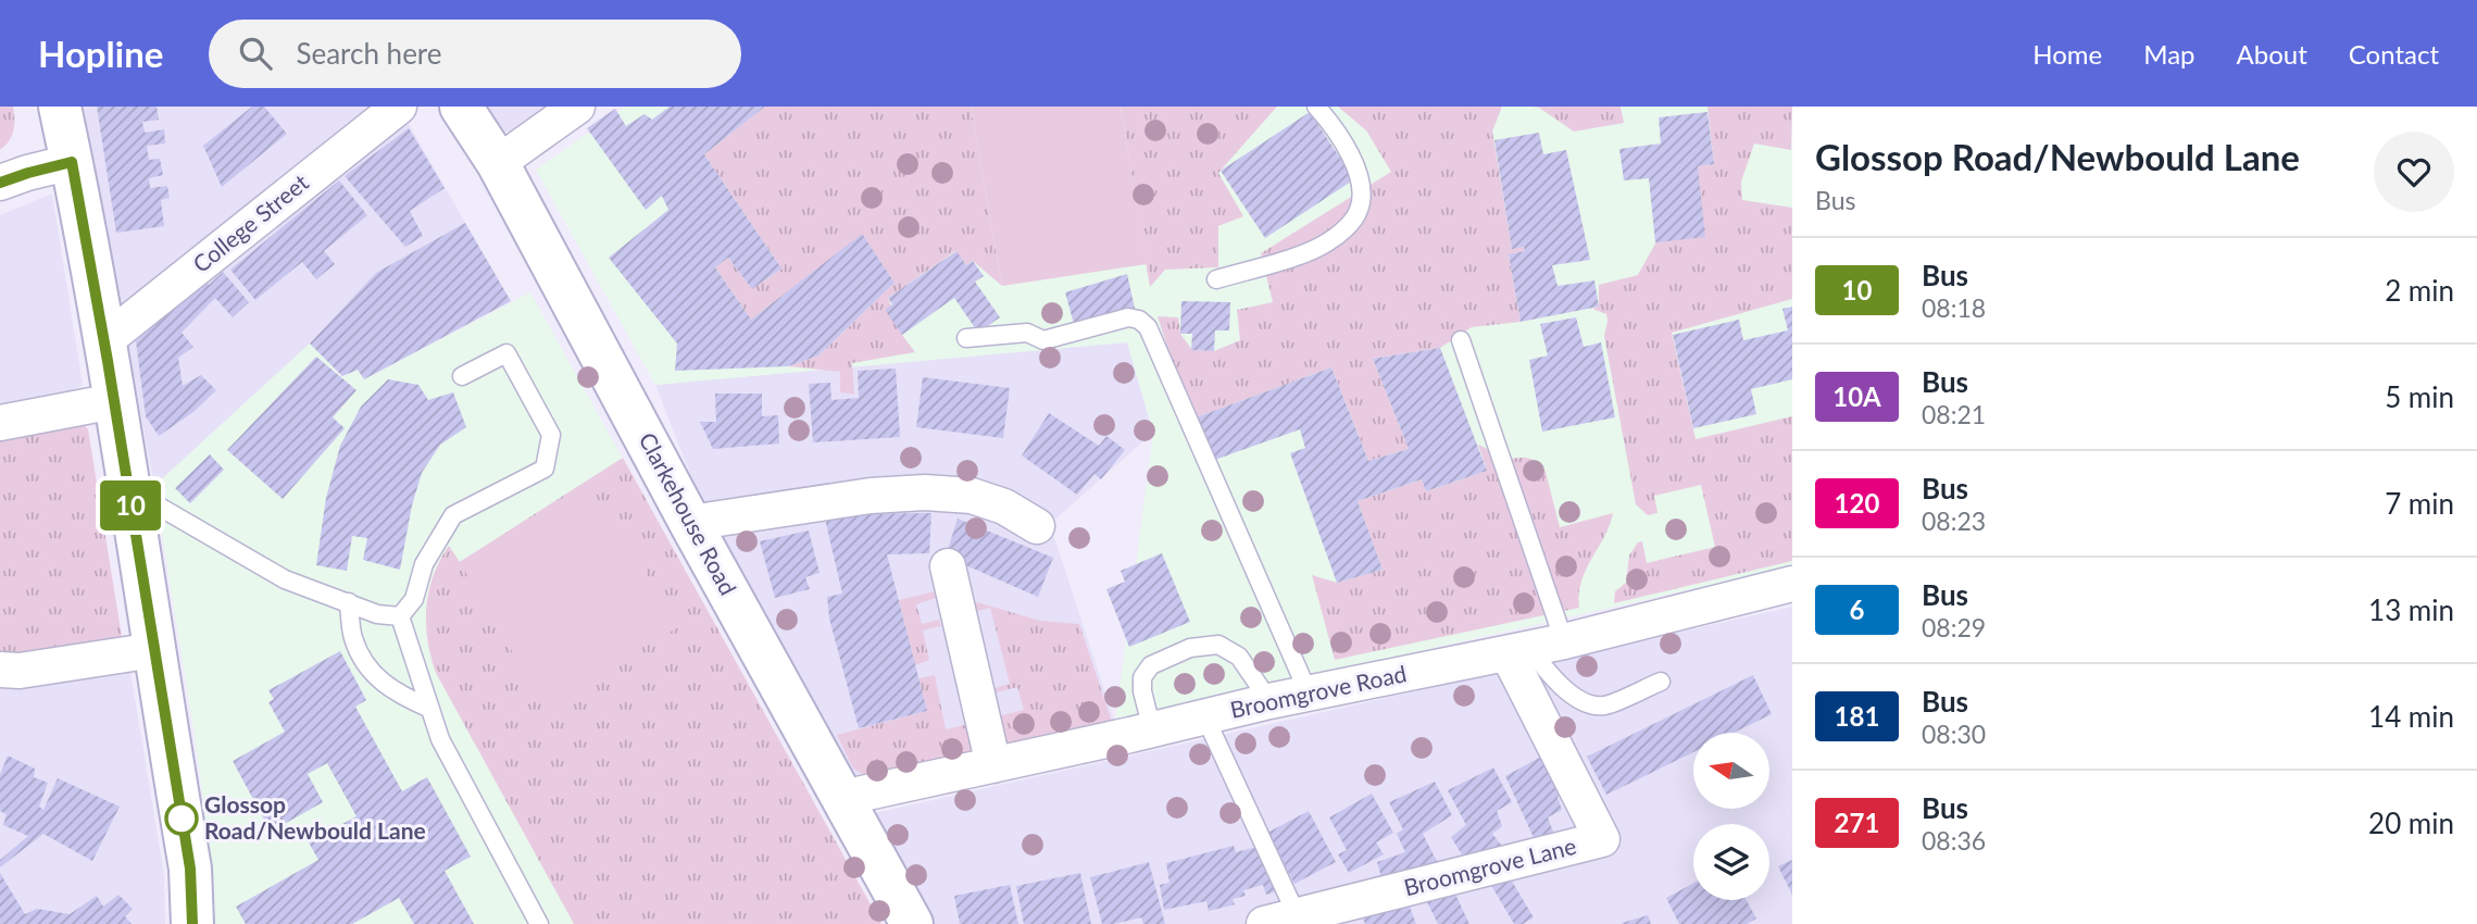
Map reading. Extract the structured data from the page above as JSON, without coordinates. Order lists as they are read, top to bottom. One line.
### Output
{"streets":{"main road":["Clarkehouse Road"],"street":["College Street","Broomgrove Road","Broomgrove Lane"]},"crossings":[["Clarkehouse Road","Broomgrove Road"],["Broomgrove Road","Broomgrove Lane"]],"places":["Glossop Road/Newbould Lane"],"lines":["bus line 10"],"north":"left","page":{"header":"Hopline","search":"Search here","nav":["Home","Map","About","Contact"],"on_map":"10","heading":["Glossop Road/Newbould Lane","Bus"],"list":[{"mark":"10","name":"Bus","note":"08:18","value":"2 min"},{"mark":"10A","name":"Bus","note":"08:21","value":"5 min"},{"mark":"120","name":"Bus","note":"08:23","value":"7 min"},{"mark":"6","name":"Bus","note":"08:29","value":"13 min"},{"mark":"181","name":"Bus","note":"08:30","value":"14 min"},{"mark":"271","name":"Bus","note":"08:36","value":"20 min"}]}}
